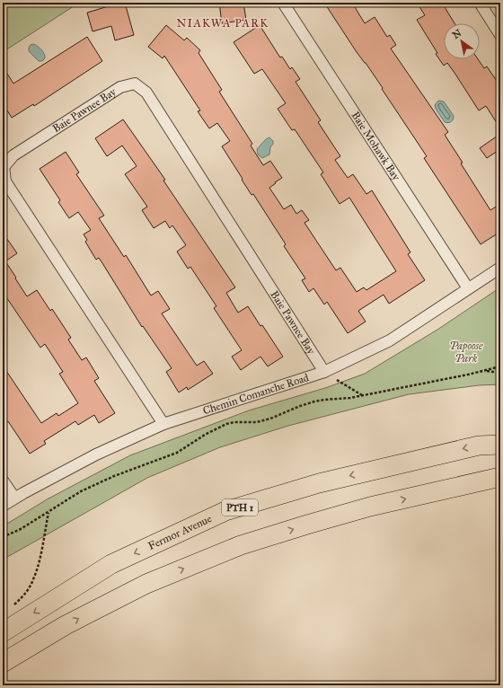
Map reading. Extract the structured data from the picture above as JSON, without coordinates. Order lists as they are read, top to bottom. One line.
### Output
{"streets":{"highway":["PTH 1","Fermor Avenue"],"street":["Baie Pawnee Bay","Baie Mohawk Bay","Chemin Comanche Road"]},"crossings":[["Baie Pawnee Bay","Chemin Comanche Road"],["Baie Mohawk Bay","Chemin Comanche Road"]],"districts":["NIAKWA PARK"],"parks":["Papoose Park"],"north":"top left"}
